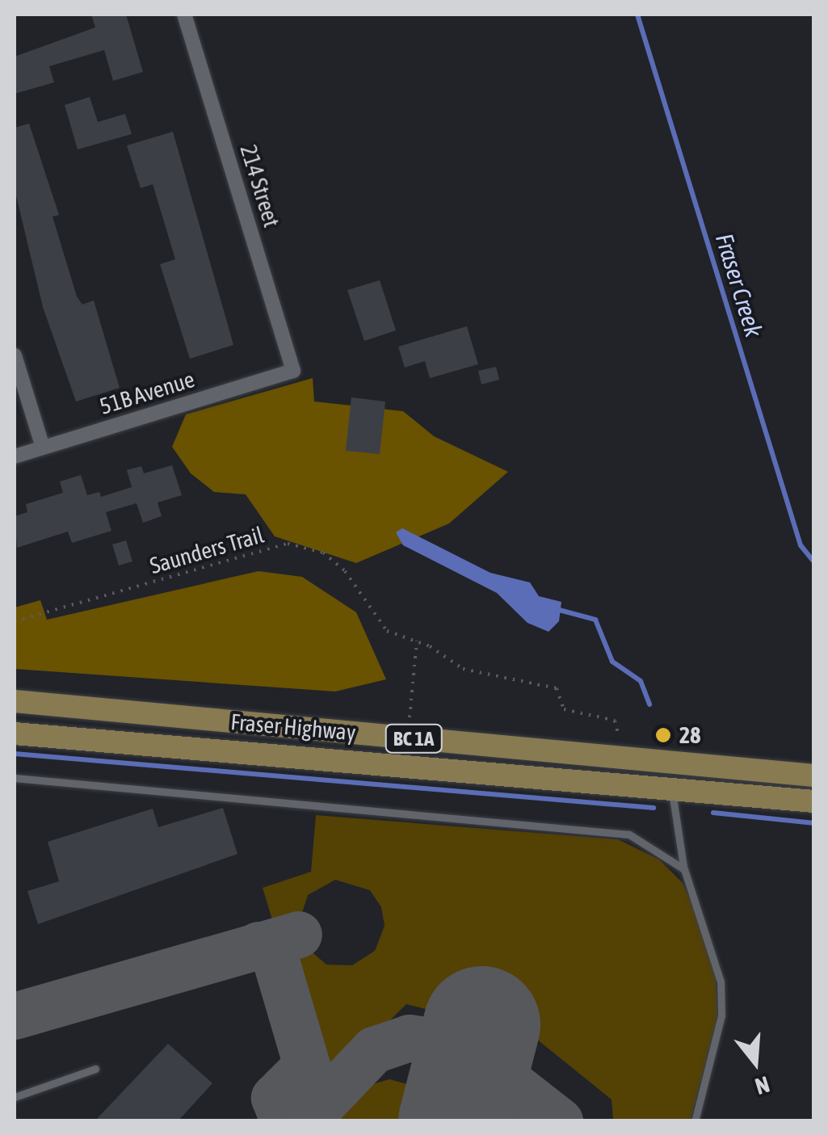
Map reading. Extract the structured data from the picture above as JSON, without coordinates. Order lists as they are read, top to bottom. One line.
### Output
{"streets":{"main road":["Fraser Highway","BC 1A"],"street":["214 Street","51B Avenue"],"path":["Saunders Trail"]},"crossings":[["214 Street","51B Avenue"]],"water":["Fraser Creek"],"places":["28"],"north":"bottom"}
